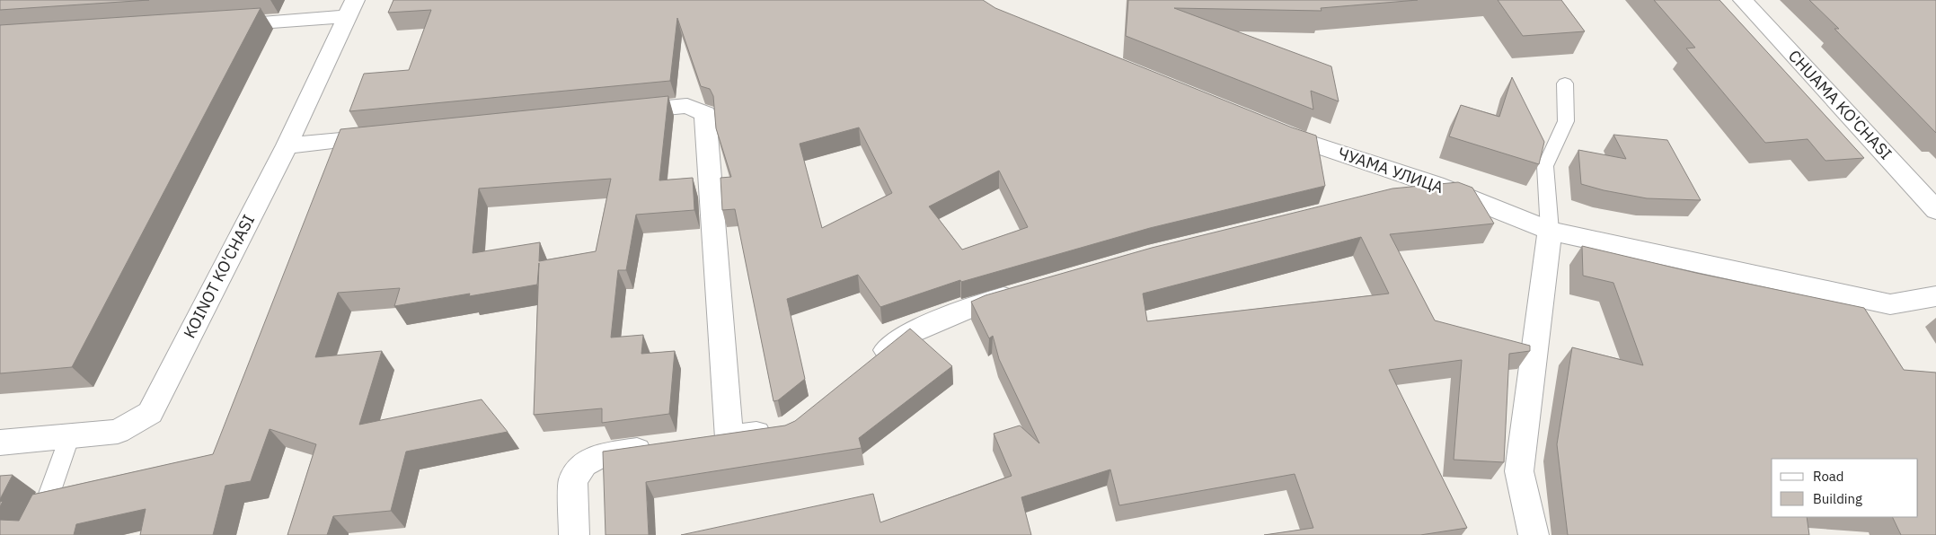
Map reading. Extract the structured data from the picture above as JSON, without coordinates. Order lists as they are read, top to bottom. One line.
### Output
{"streets":{"street":["CHUAMA KO'CHASI","ЧУАМА УЛИЦА","KOINOT KO'CHASI"]},"legend":["Road","Building"]}
